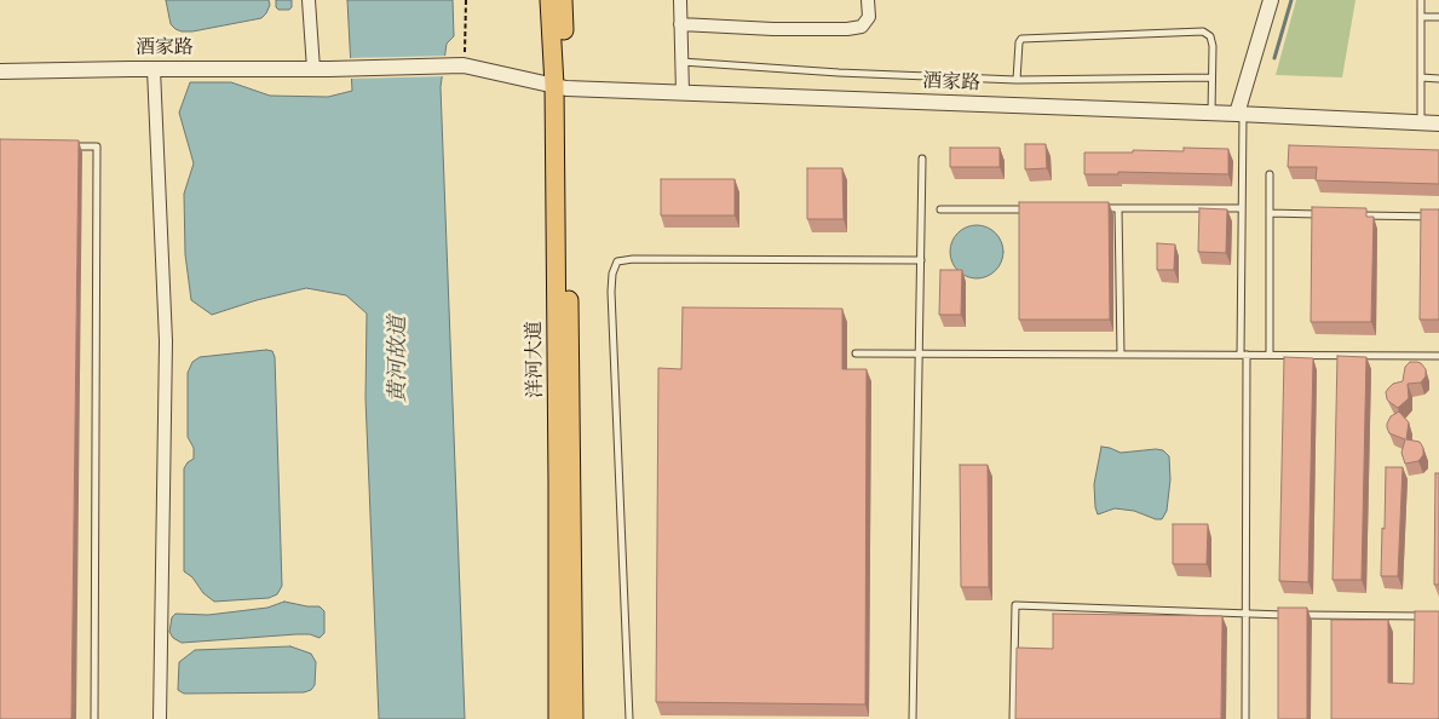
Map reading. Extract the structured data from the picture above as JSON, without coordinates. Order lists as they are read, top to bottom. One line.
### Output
{"streets":{"main road":["洋河大道"],"street":["酒家路"]},"crossings":[["酒家路","洋河大道"]],"water":["黄河故道"]}
